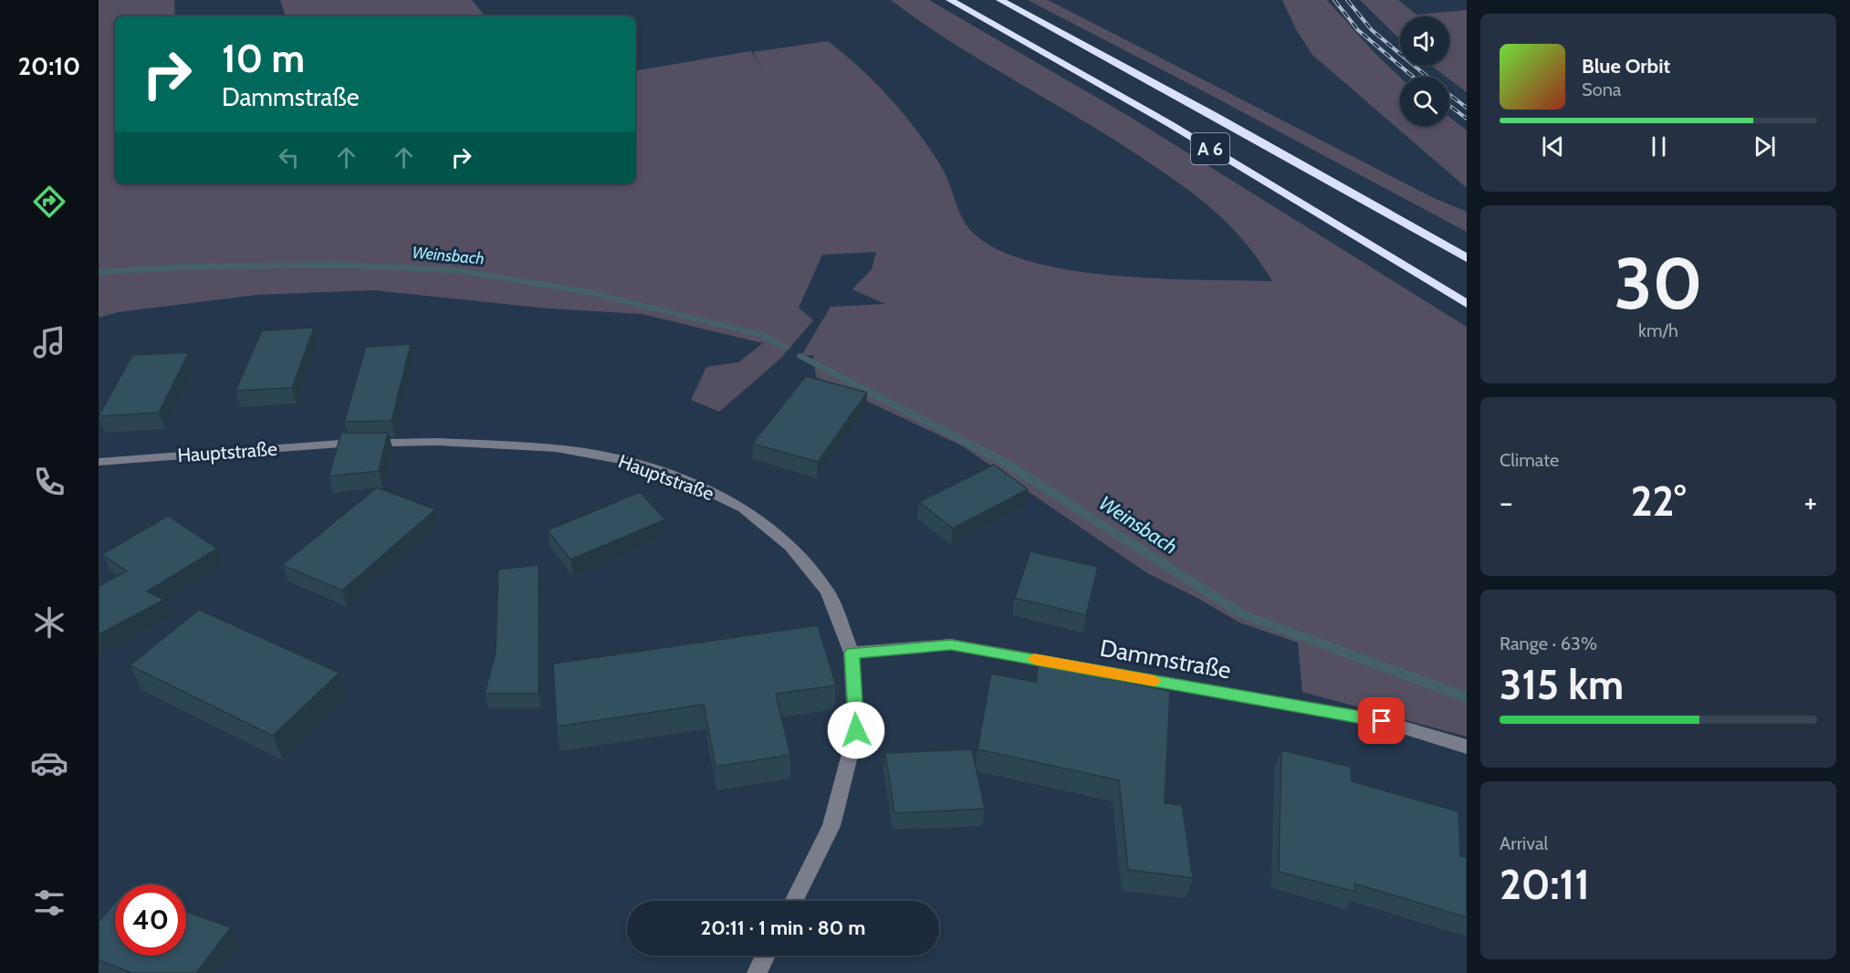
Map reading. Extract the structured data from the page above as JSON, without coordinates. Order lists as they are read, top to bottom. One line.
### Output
{"streets":{"highway":["A 6"],"street":["Hauptstraße","Dammstraße"]},"crossings":[["Hauptstraße","Dammstraße"]],"water":["Weinsbach"],"page":{"tabs":"20:10","turn":["10 m","Dammstraße"],"song":["Blue Orbit","Sona"],"tile":[["30","km/h"],"Climate",["Range · 63%","315 km"],["Arrival","20:11"]],"heat":["−","22°","+"],"limit":"40","trip":"20:11 · 1 min · 80 m"}}
